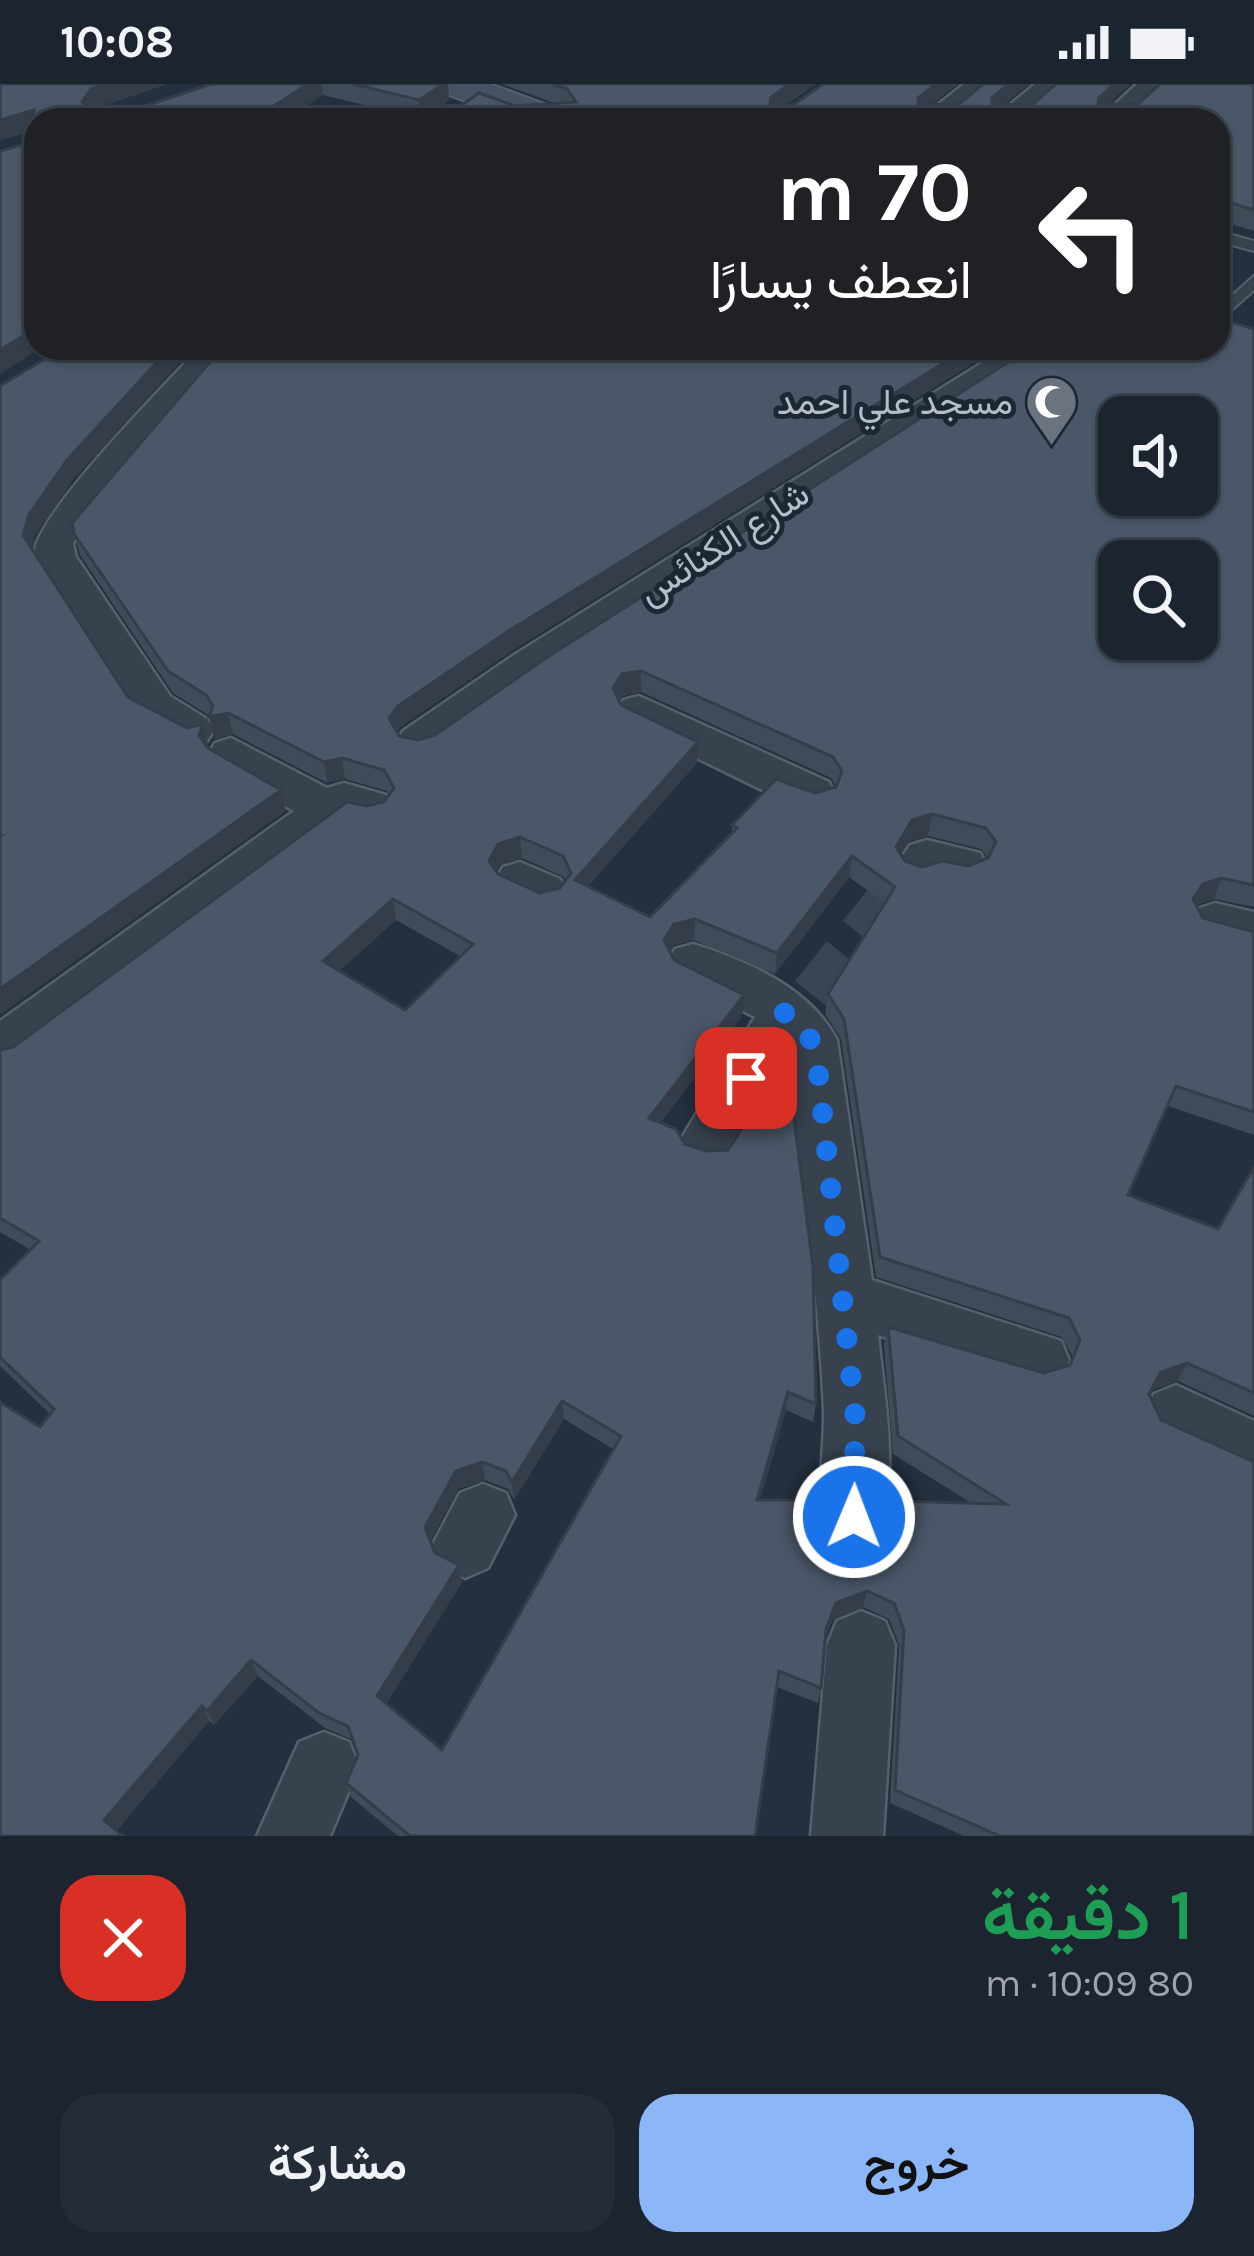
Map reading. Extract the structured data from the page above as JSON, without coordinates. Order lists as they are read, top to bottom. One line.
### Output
{"streets":{"street":["شارع الكنائس"]},"places":{"mosque":["مسجد علي احمد"]},"page":{"status":"10:08","turn":["70 m","انعطف يسارًا"],"heading":["1 دقيقة","80 m · 10:09"],"buttons":["خروج","مشاركة"]}}
